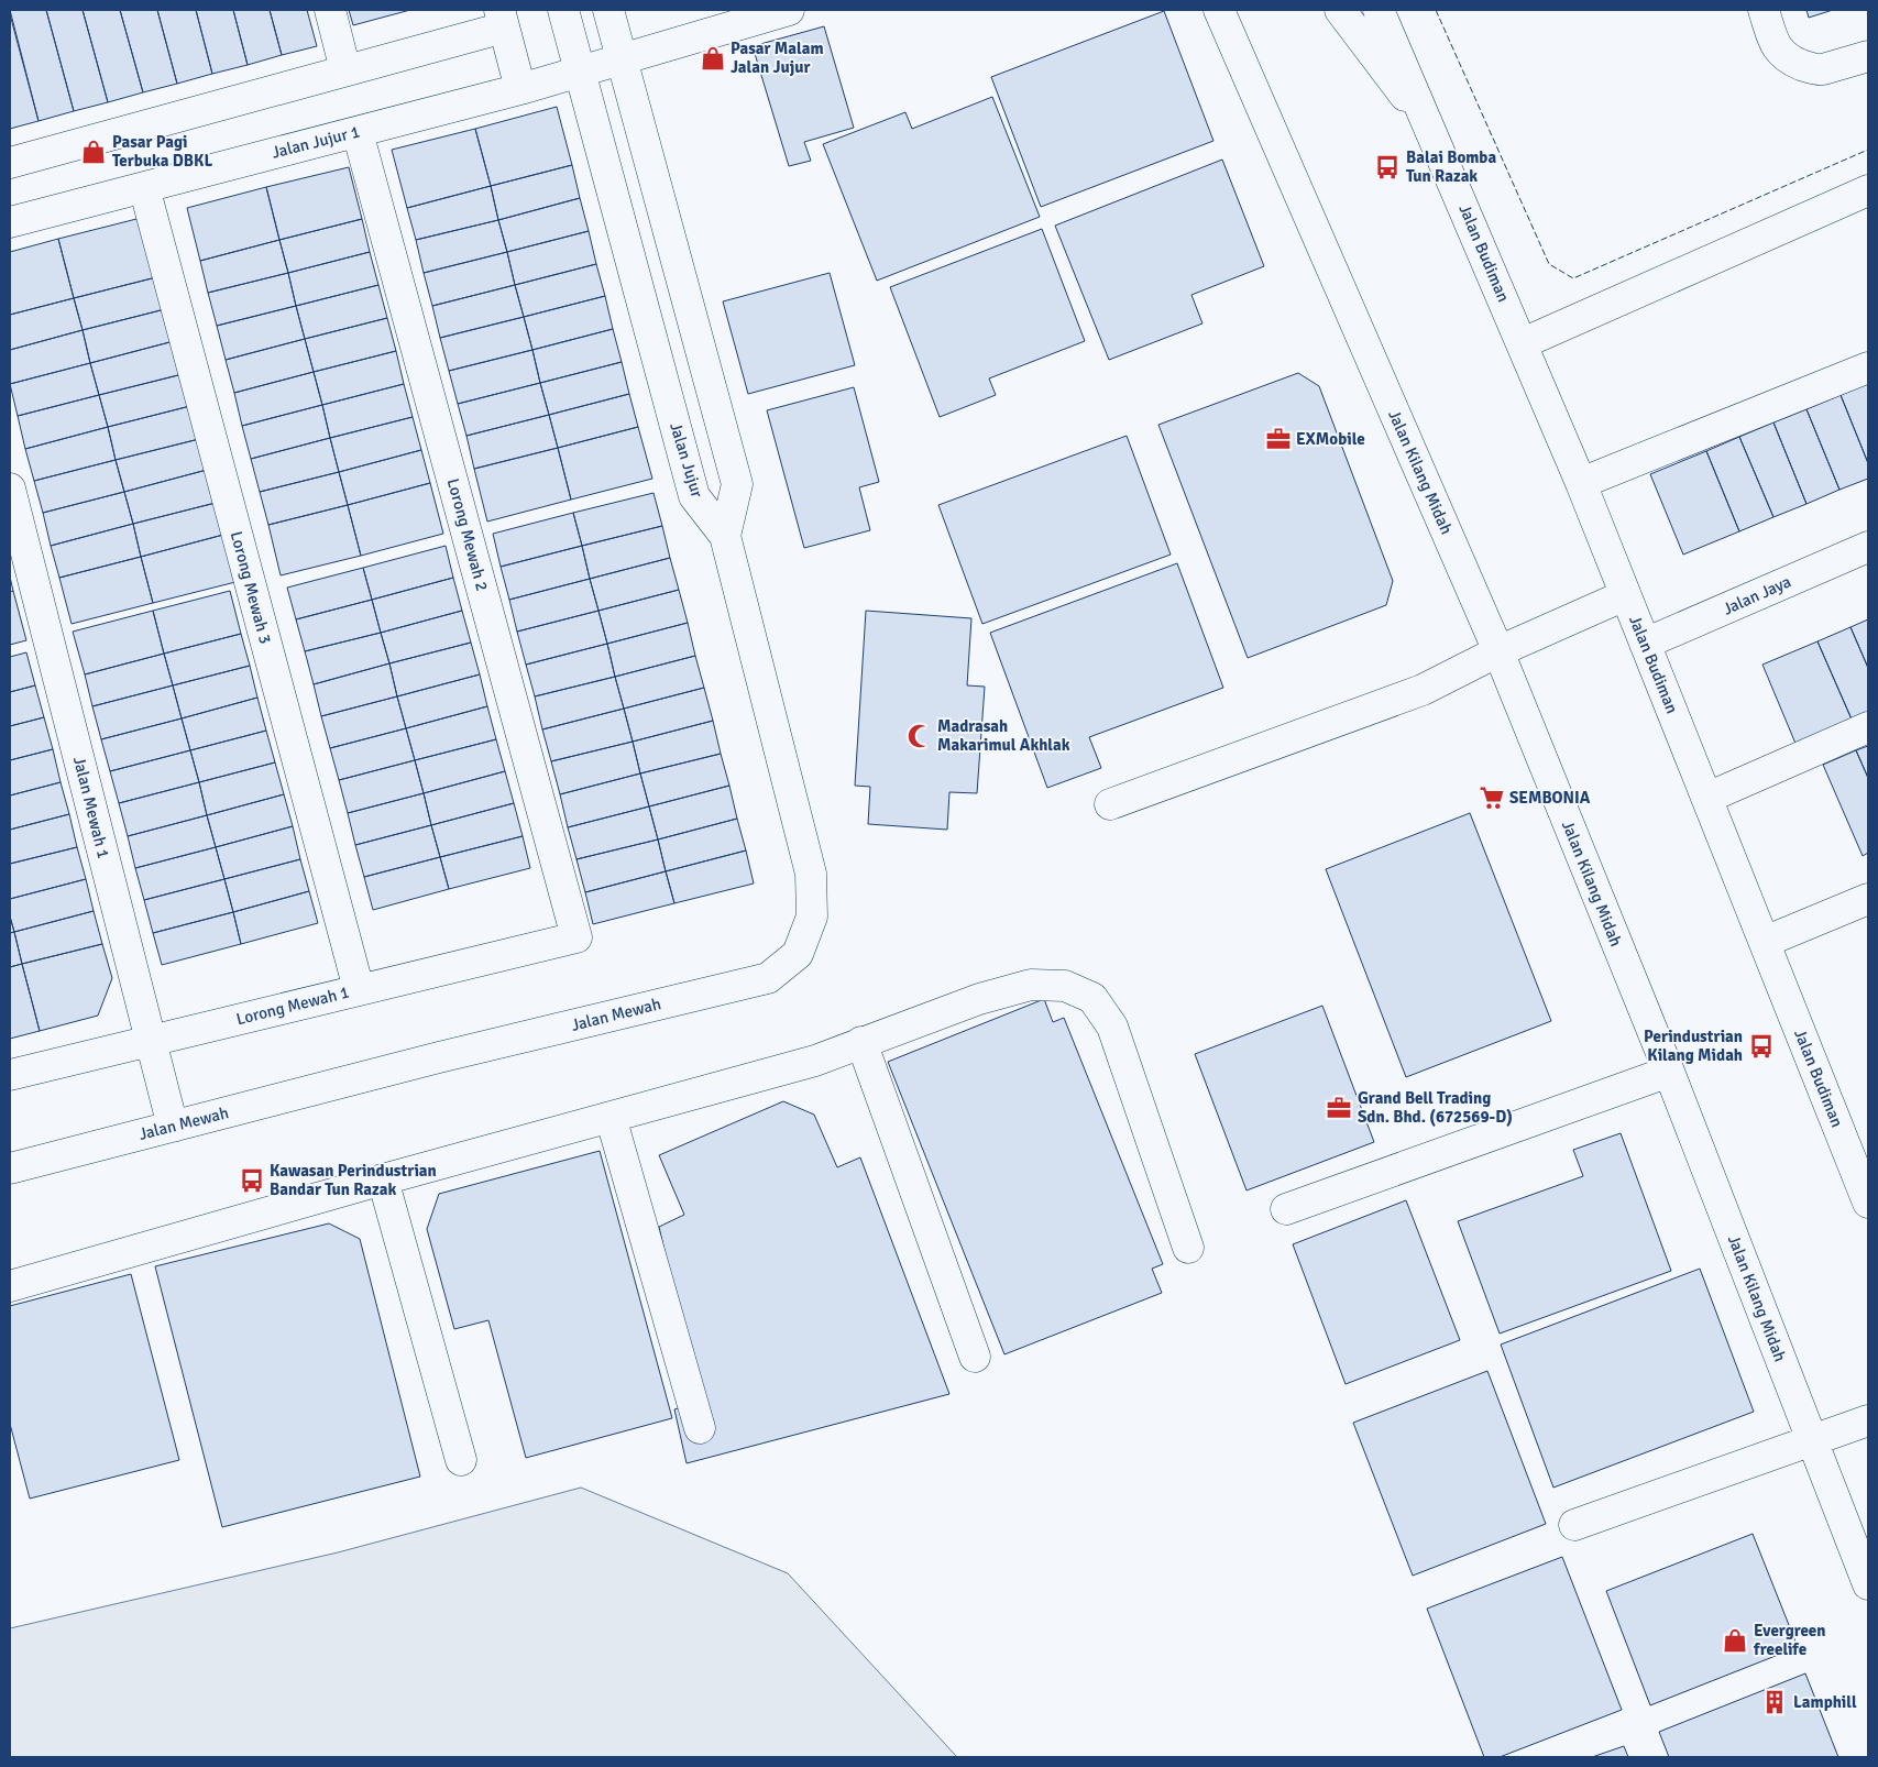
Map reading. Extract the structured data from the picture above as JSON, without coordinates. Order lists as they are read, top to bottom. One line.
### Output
{"streets":{"street":["Jalan Jujur 1","Jalan Budiman","Jalan Jujur","Jalan Kilang Midah","Lorong Mewah 2","Lorong Mewah 3","Jalan Jaya","Jalan Mewah 1","Lorong Mewah 1","Jalan Mewah"]},"crossings":[["Jalan Jujur 1","Jalan Jujur"],["Jalan Jujur 1","Lorong Mewah 2"],["Jalan Jujur 1","Lorong Mewah 3"],["Jalan Budiman","Jalan Jaya"],["Jalan Jujur","Jalan Mewah"],["Lorong Mewah 2","Lorong Mewah 1"],["Lorong Mewah 3","Lorong Mewah 1"],["Jalan Mewah 1","Lorong Mewah 1"],["Jalan Mewah 1","Jalan Mewah"]],"places":{"shop":["Pasar Malam Jalan Jujur","Pasar Pagi Terbuka DBKL","Evergreen freelife"],"bus stop":["Balai Bomba Tun Razak","Perindustrian Kilang Midah","Kawasan Perindustrian Bandar Tun Razak"],"office":["EXMobile","Grand Bell Trading Sdn. Bhd. (672569-D)"],"mosque":["Madrasah Makarimul Akhlak"],"supermarket":["SEMBONIA"],"building":["Lamphill"]}}
